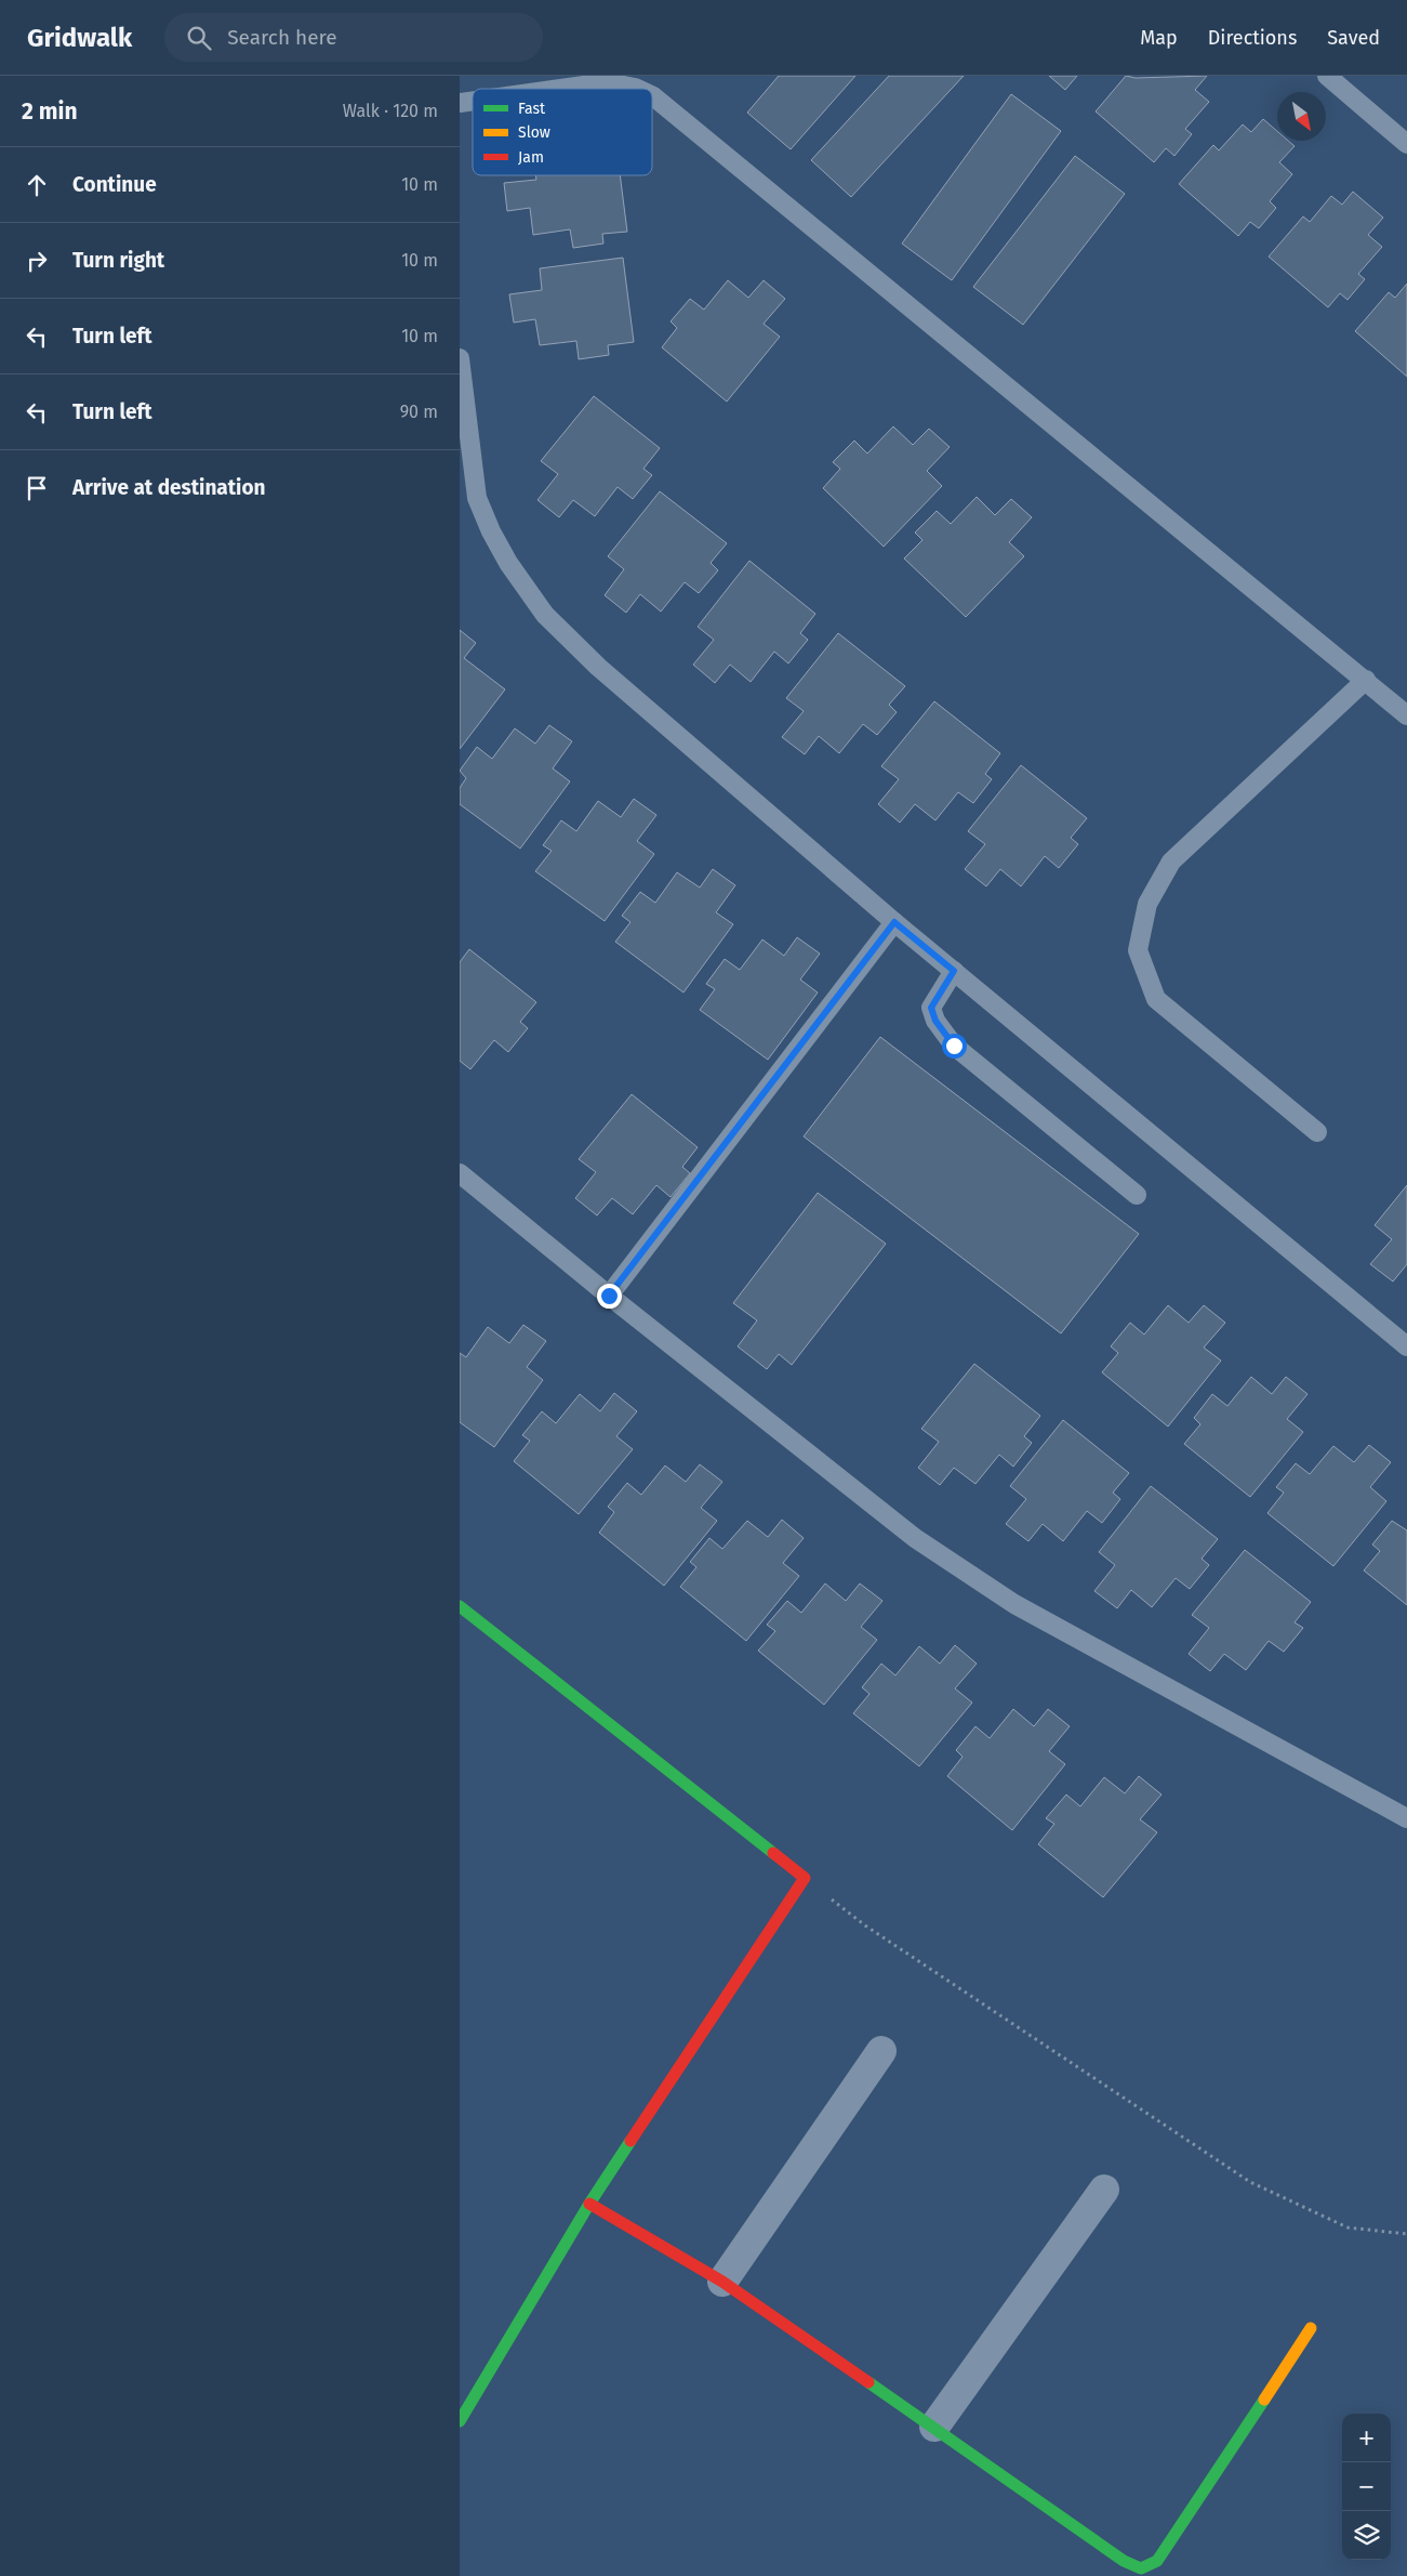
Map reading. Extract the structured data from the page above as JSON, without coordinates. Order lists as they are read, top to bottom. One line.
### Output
{"legend":["Fast","Slow","Jam"],"north":"bottom right","page":{"header":"Gridwalk","search":"Search here","nav":["Map","Directions","Saved"],"heading":["2 min","Walk · 120 m"],"list":[["Continue","10 m"],["Turn right","10 m"],["Turn left","10 m"],["Turn left","90 m"],"Arrive at destination"],"map_buttons":["+","−"]}}
